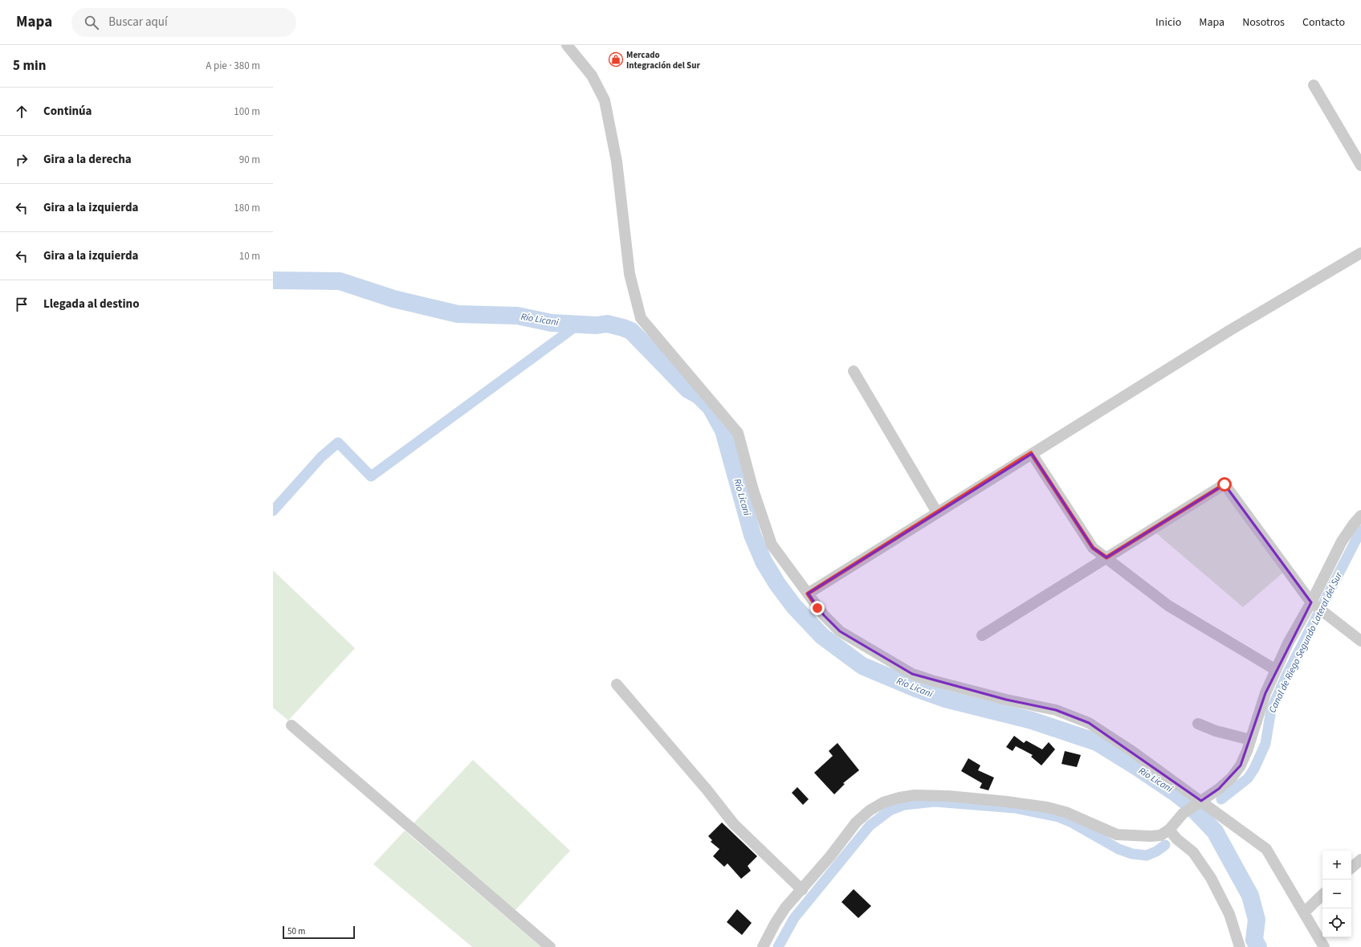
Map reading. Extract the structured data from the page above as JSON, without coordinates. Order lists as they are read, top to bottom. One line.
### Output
{"water":["Río Licani","Canal de Riego Segundo Lateral del Sur"],"places":{"shop":["Mercado Integración del Sur"]},"scale_bar":"50 m","page":{"header":"Mapa","search":"Buscar aquí","nav":["Inicio","Mapa","Nosotros","Contacto"],"heading":["5 min","A pie · 380 m"],"list":[["Continúa","100 m"],["Gira a la derecha","90 m"],["Gira a la izquierda","180 m"],["Gira a la izquierda","10 m"],"Llegada al destino"],"map_buttons":["+","−"],"scale":"50 m"}}
